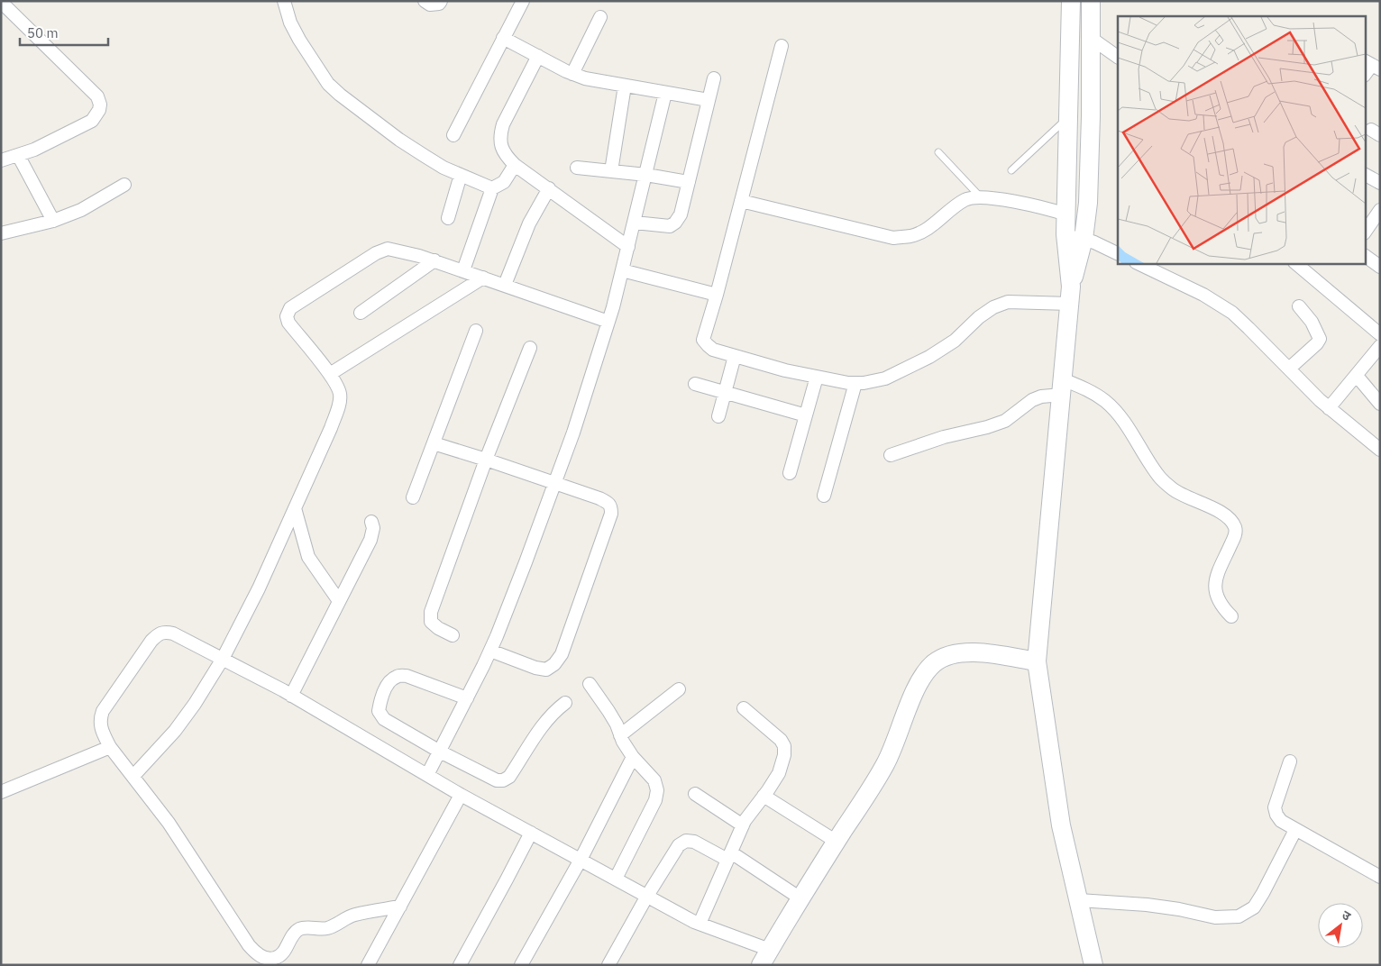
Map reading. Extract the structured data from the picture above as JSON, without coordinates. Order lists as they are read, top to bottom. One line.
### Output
{"scale_bar":"50 m","north":"top right"}
